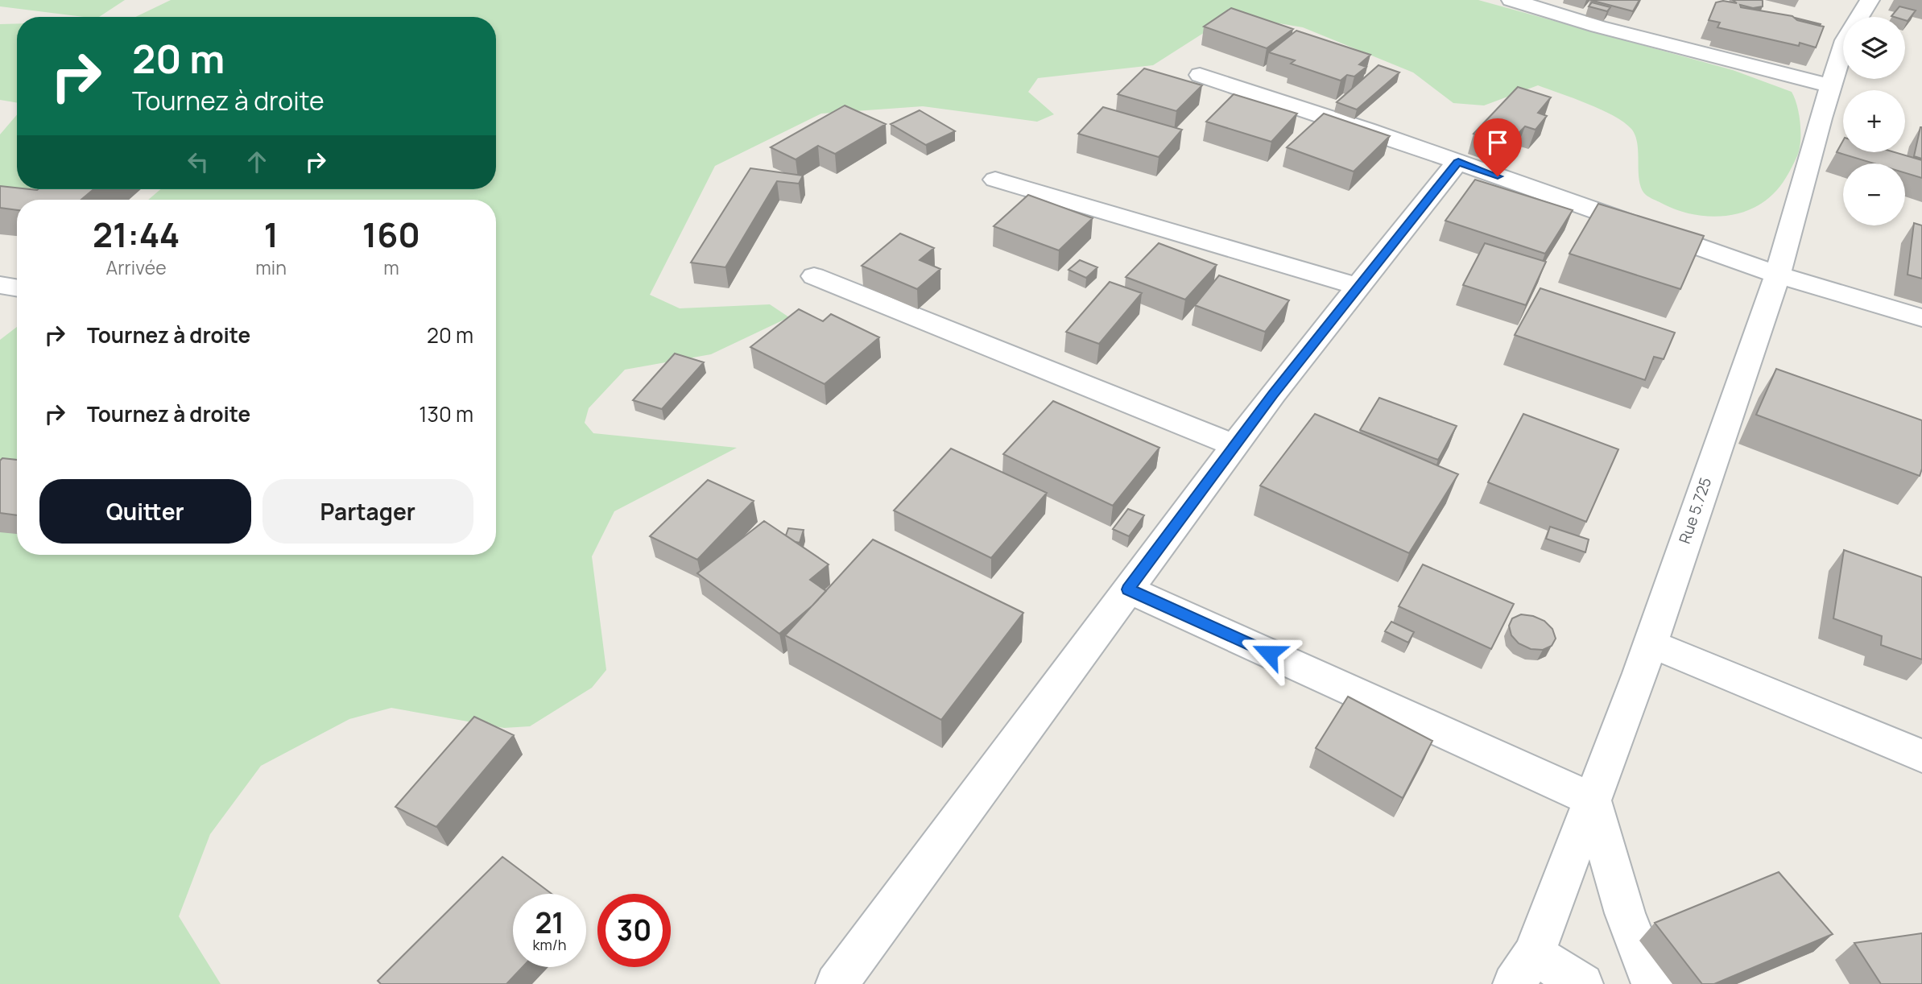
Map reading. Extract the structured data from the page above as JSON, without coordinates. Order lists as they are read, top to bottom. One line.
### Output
{"streets":{"street":["Rue 5.725"]},"page":{"map_buttons":["+","−"],"turn":["20 m","Tournez à droite"],"eta":["21:44","Arrivée","1","min","160","m"],"list":[{"name":"Tournez à droite","value":"20 m"},{"name":"Tournez à droite","value":"130 m"}],"buttons":["Quitter","Partager"],"speed":"21 km/h","limit":"30"}}
